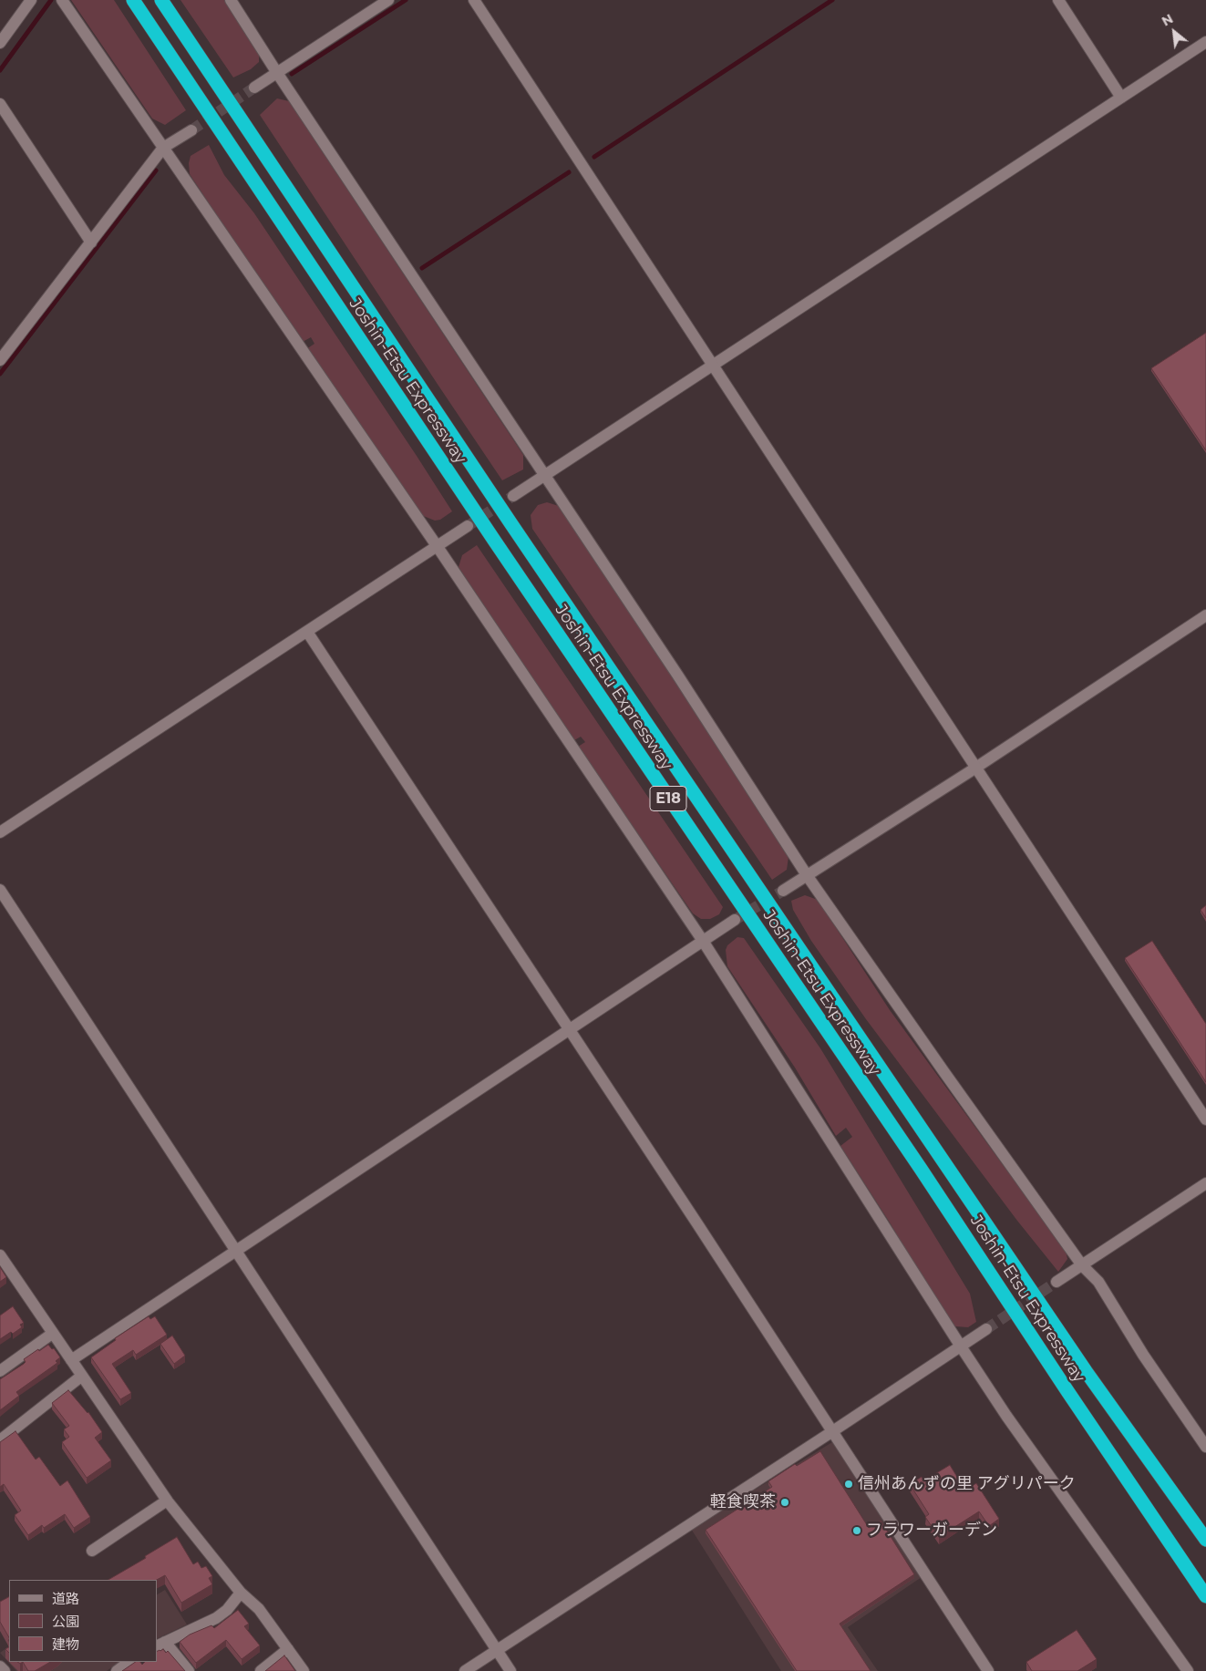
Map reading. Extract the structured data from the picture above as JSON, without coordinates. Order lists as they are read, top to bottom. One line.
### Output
{"streets":{"highway":["Joshin-Etsu Expressway","E18"]},"places":["信州あんずの里 アグリパーク","軽食喫茶","フラワーガーデン"],"legend":["道路","公園","建物"],"north":"top left"}
